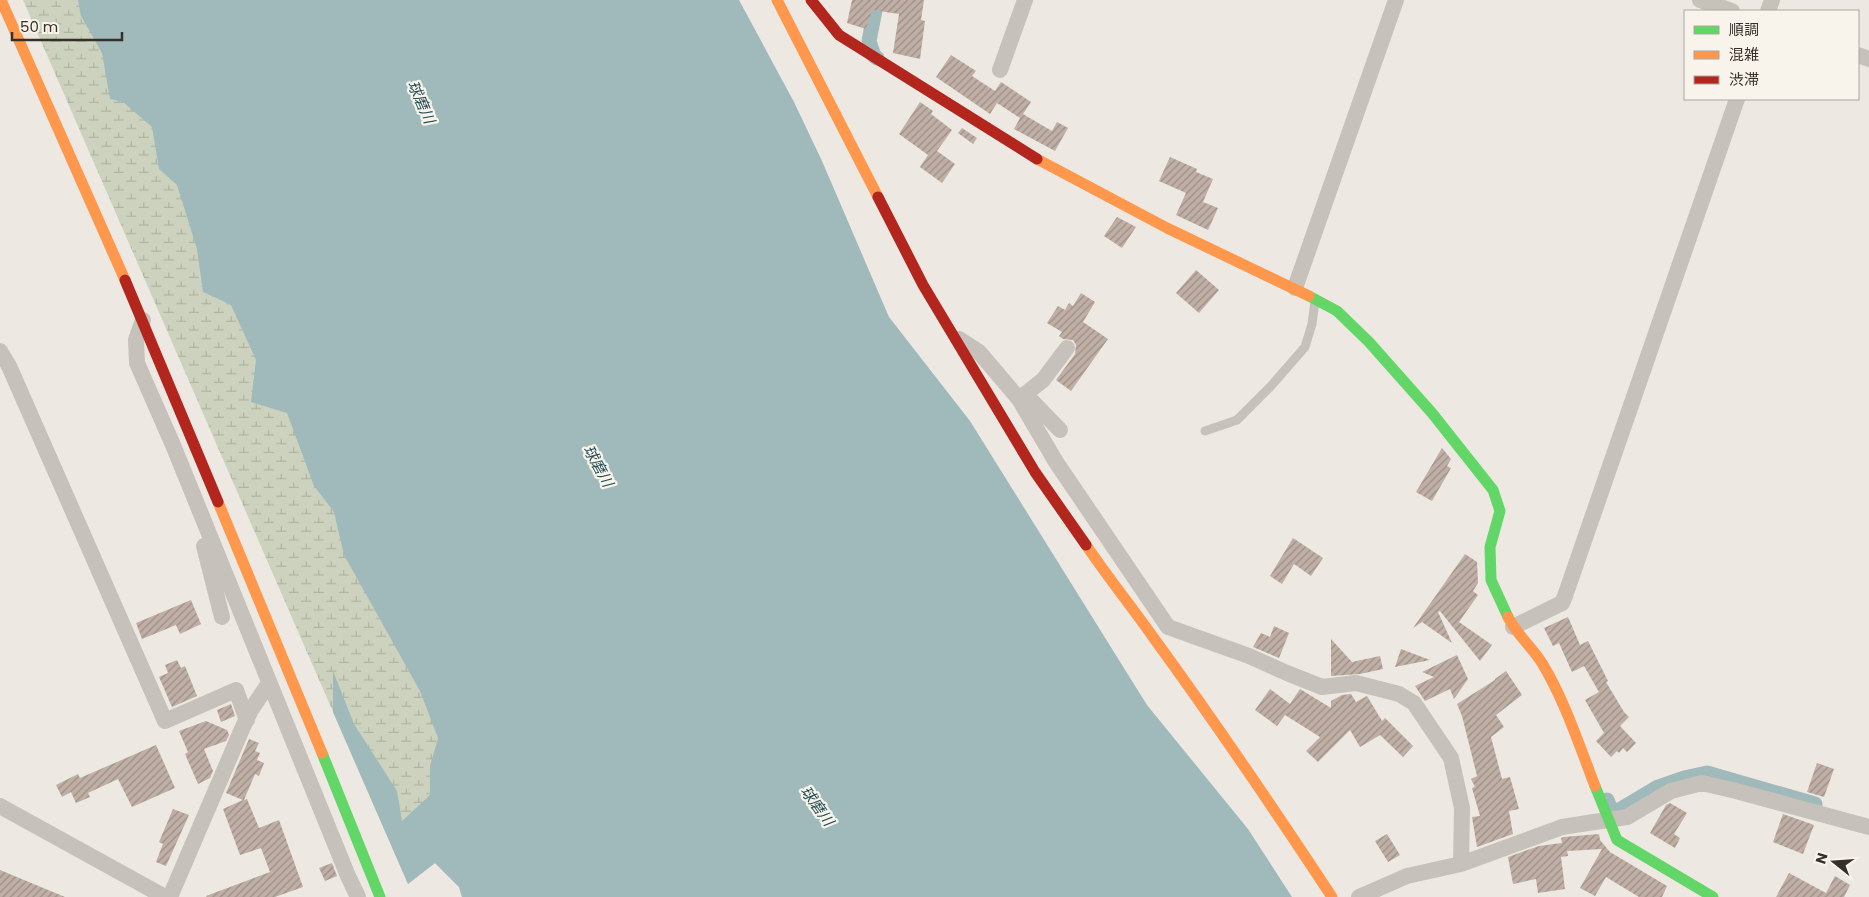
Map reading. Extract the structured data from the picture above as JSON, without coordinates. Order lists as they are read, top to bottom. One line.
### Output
{"water":["球磨川"],"legend":["順調","混雑","渋滞"],"scale_bar":"50 m","north":"left"}
